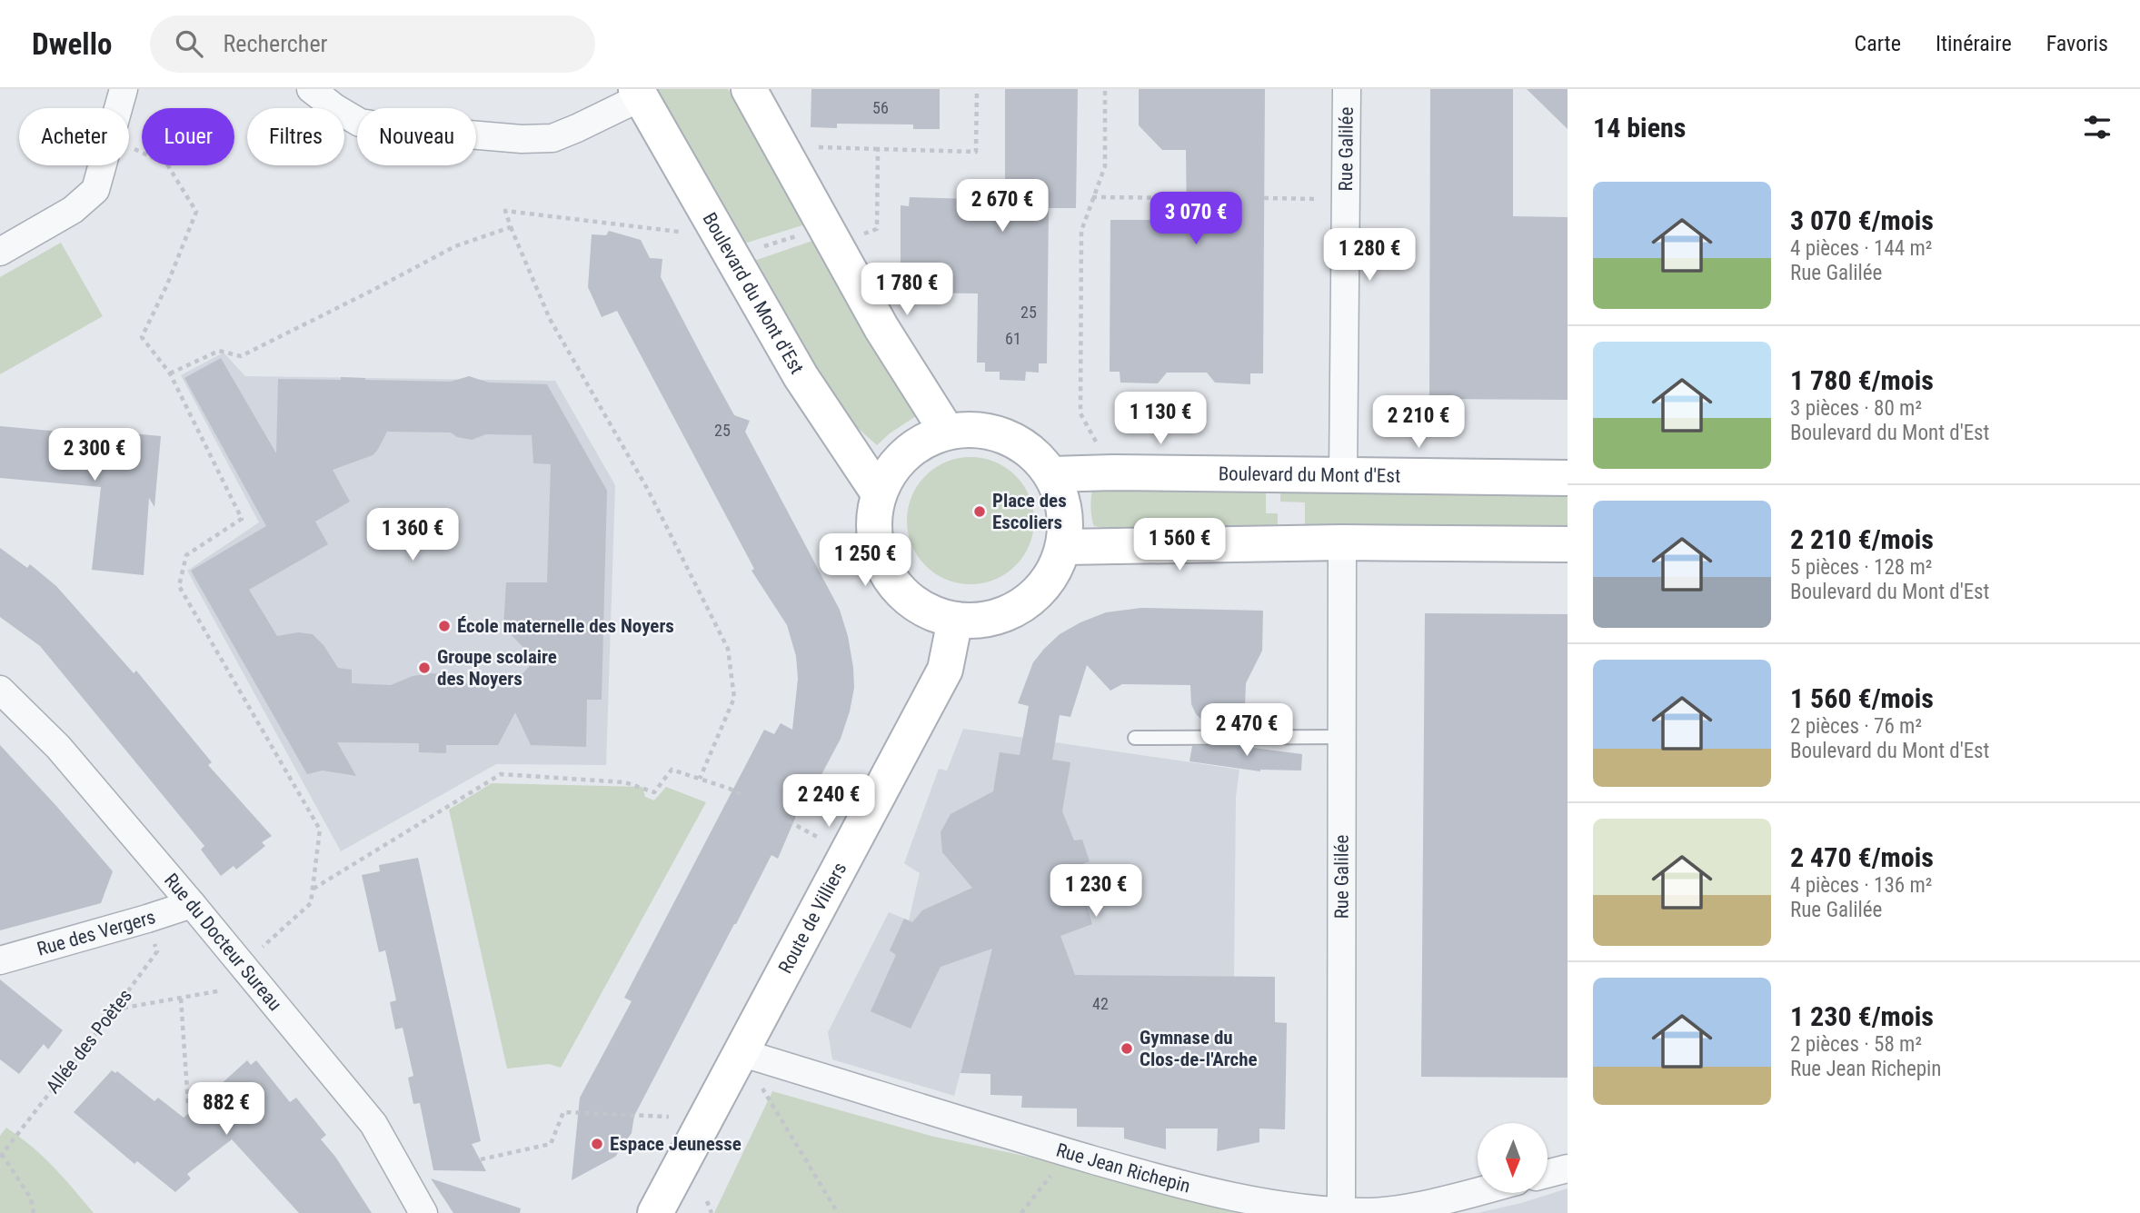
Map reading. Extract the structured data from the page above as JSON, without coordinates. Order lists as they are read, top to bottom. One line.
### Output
{"streets":{"main road":["Boulevard du Mont d'Est","Route de Villiers"],"street":["Rue Galilée","Rue des Vergers","Rue du Docteur Sureau","Rue Jean Richepin"],"path":["Allée des Poètes"]},"crossings":[["Rue Galilée","Boulevard du Mont d'Est"],["Rue Galilée","Rue Jean Richepin"],["Boulevard du Mont d'Est","Route de Villiers"],["Route de Villiers","Rue Jean Richepin"],["Rue des Vergers","Rue du Docteur Sureau"],["Rue des Vergers","Allée des Poètes"]],"places":["Place des Escoliers","École maternelle des Noyers","Groupe scolaire des Noyers","Gymnase du Clos-de-l'Arche","Espace Jeunesse"],"house_numbers":["56","25","61","25","42"],"north":"bottom","page":{"header":"Dwello","search":"Rechercher","nav":["Carte","Itinéraire","Favoris"],"heading":"14 biens","chip":["Acheter","Louer","Filtres","Nouveau"],"list":[{"name":"3 070 €/mois","note":"4 pièces · 144 m² · Rue Galilée"},{"name":"1 780 €/mois","note":"3 pièces · 80 m² · Boulevard du Mont d'Est"},{"name":"2 210 €/mois","note":"5 pièces · 128 m² · Boulevard du Mont d'Est"},{"name":"1 560 €/mois","note":"2 pièces · 76 m² · Boulevard du Mont d'Est"},{"name":"2 470 €/mois","note":"4 pièces · 136 m² · Rue Galilée"},{"name":"1 230 €/mois","note":"2 pièces · 58 m² · Rue Jean Richepin"}],"price":["2 670 €","3 070 €","1 280 €","1 780 €","1 130 €","2 210 €","2 300 €","1 360 €","1 560 €","1 250 €","2 470 €","2 240 €","1 230 €","882 €"]}}
